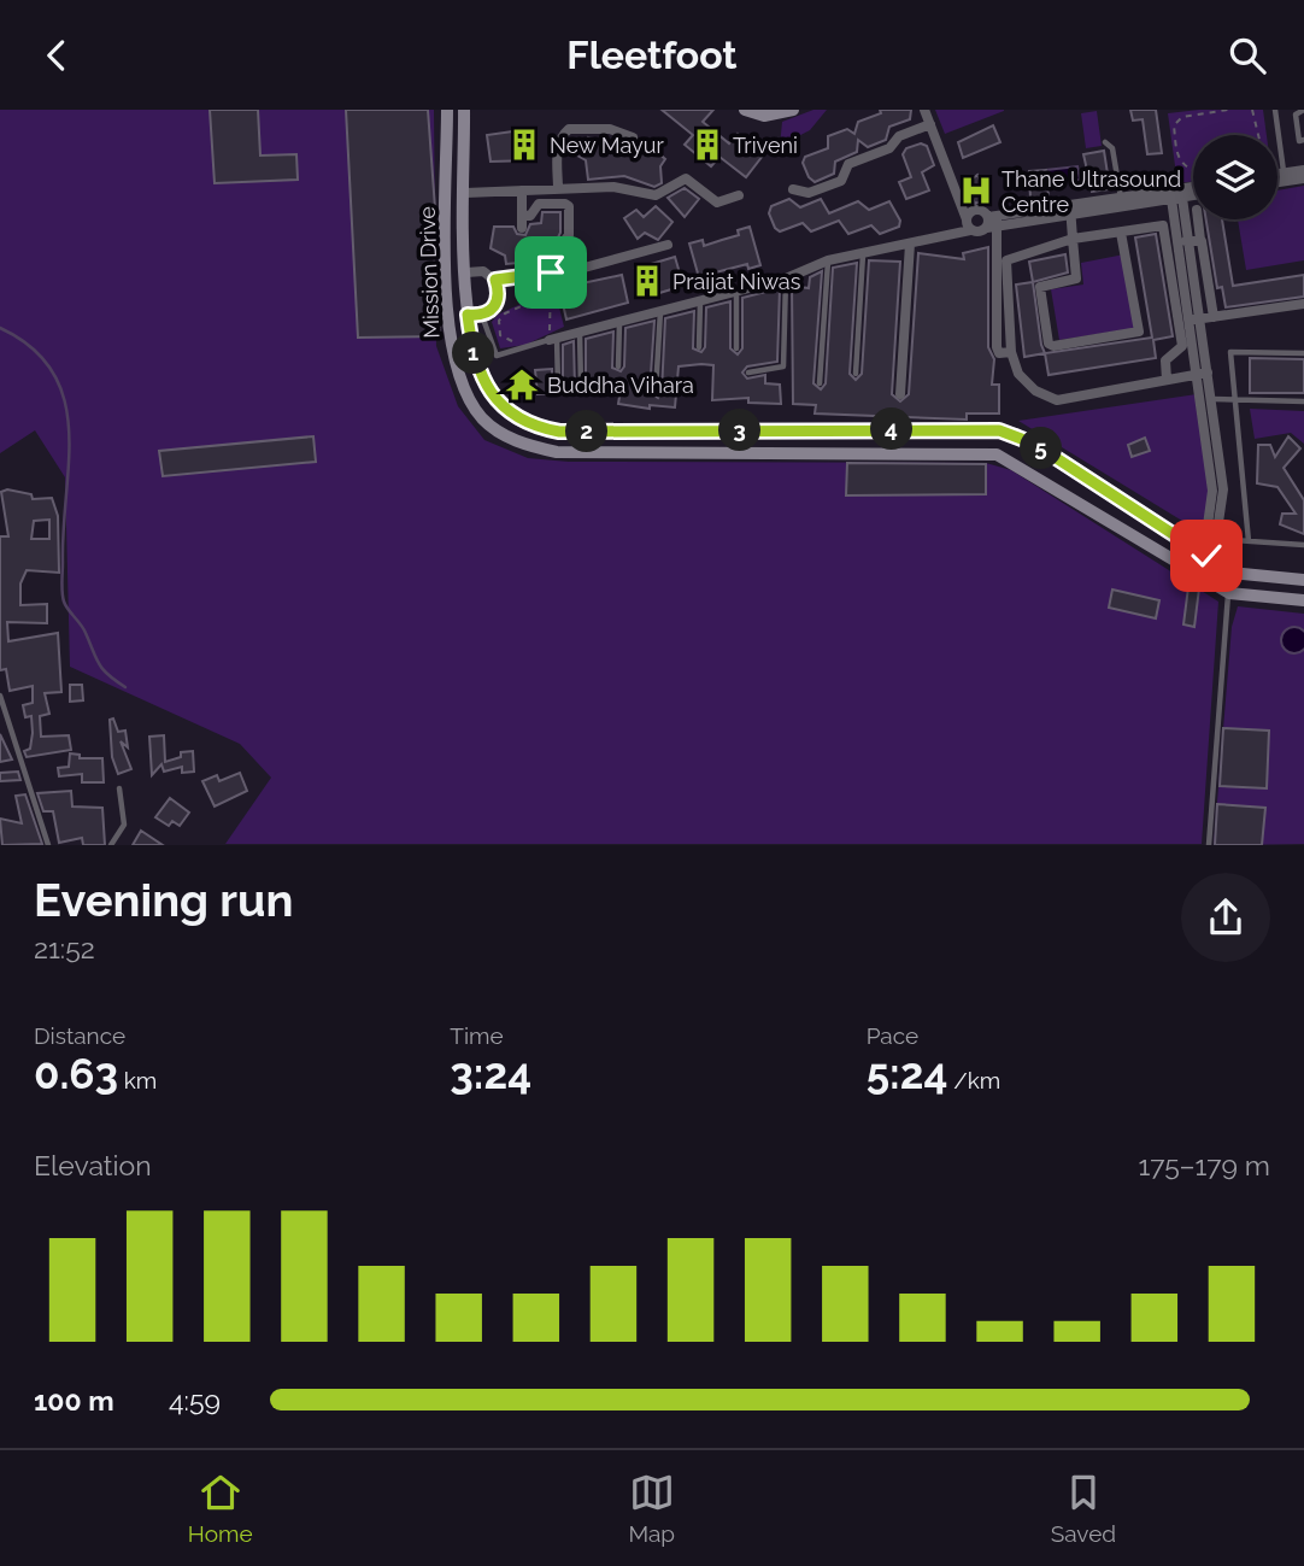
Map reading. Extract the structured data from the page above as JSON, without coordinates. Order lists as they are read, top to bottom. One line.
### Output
{"streets":{"street":["Mission Drive"]},"places":{"building":["New Mayur","Triveni","Praijat Niwas"],"hospital":["Thane Ultrasound Centre"],"temple":["Buddha Vihara"]},"page":{"header":"Fleetfoot","pins":["1","4","3","2","5"],"heading":["Evening run","21:52"],"stats":[["Distance","0.63 km"],["Time","3:24"],["Pace","5:24 /km"]],"chart":["Elevation","175–179 m"],"list":[{"name":"100 m","note":"4:59"}],"tabs":["Home","Map","Saved"]}}
